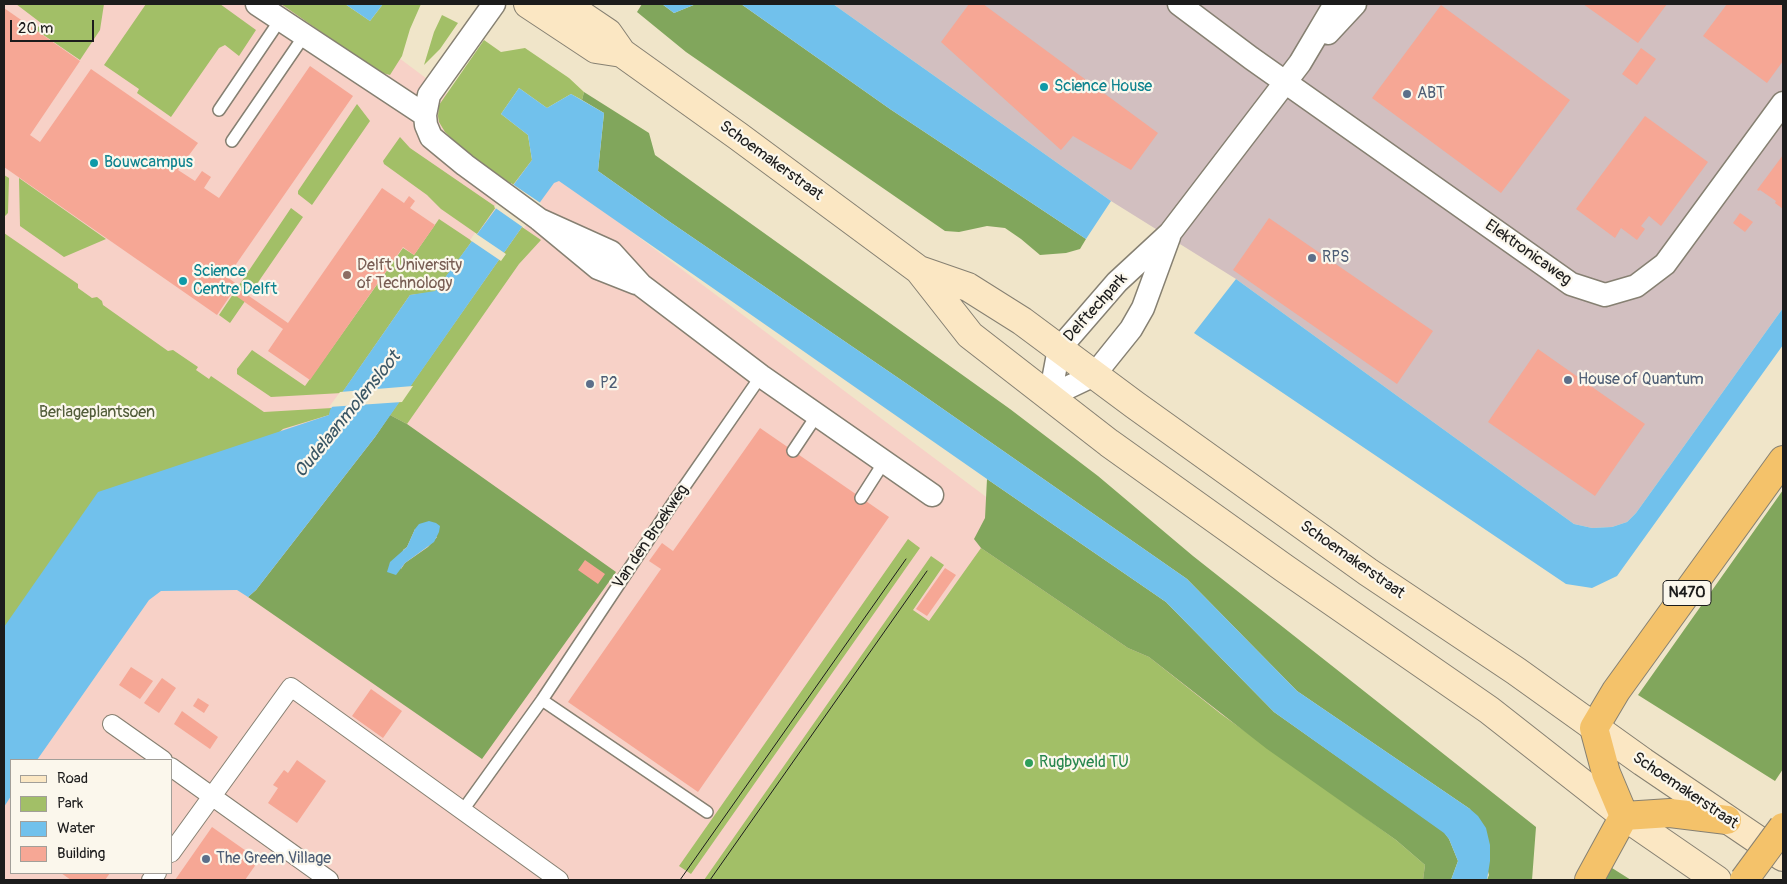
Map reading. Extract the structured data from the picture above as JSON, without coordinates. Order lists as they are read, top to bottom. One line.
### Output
{"streets":{"highway":["N470"],"main road":["Schoemakerstraat"],"street":["Elektronicaweg","Delftechpark"],"lane":["Van den Broekweg"]},"crossings":[["Schoemakerstraat","Delftechpark"],["Schoemakerstraat","N470"],["Elektronicaweg","Delftechpark"]],"water":["Oudelaanmolensloot"],"parks":["Berlageplantsoen"],"places":["Science House","ABT","Bouwcampus","RPS","Delft University of Technology","Science Centre Delft","House of Quantum","P2","Rugbyveld TU","The Green Village"],"legend":["Road","Park","Water","Building"],"scale_bar":"20 m"}
